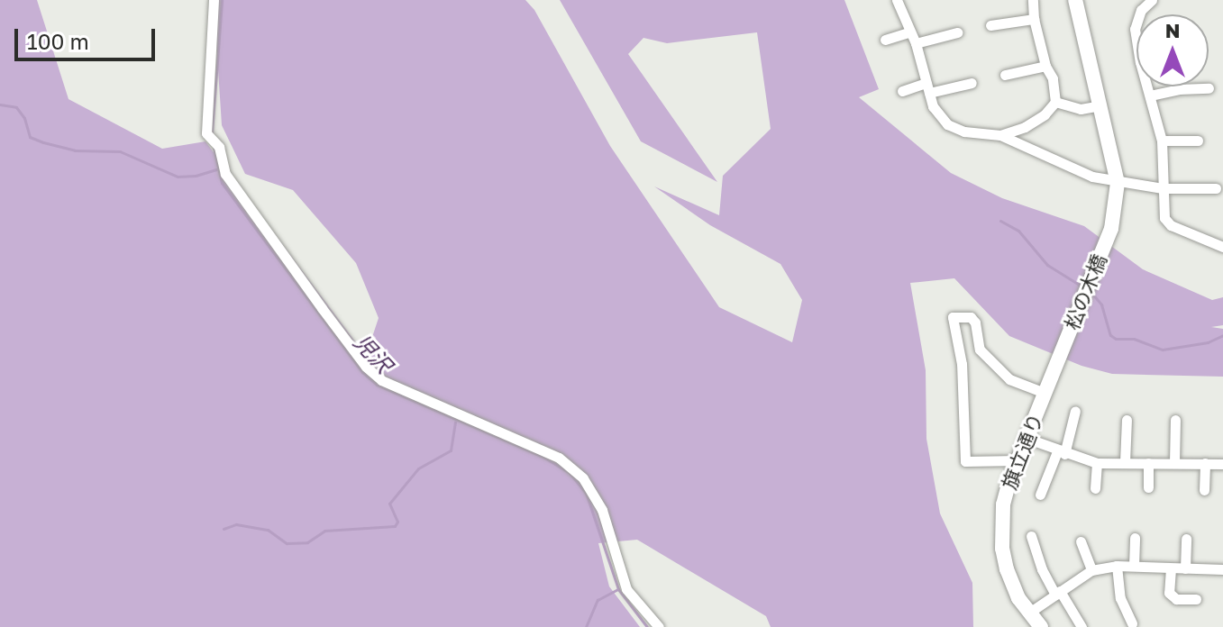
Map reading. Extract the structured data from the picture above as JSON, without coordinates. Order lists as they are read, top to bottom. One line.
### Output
{"streets":{"street":["松の木橋","旗立通り"]},"crossings":[["松の木橋","旗立通り"]],"water":["児沢"],"scale_bar":"100 m","north":"top"}
